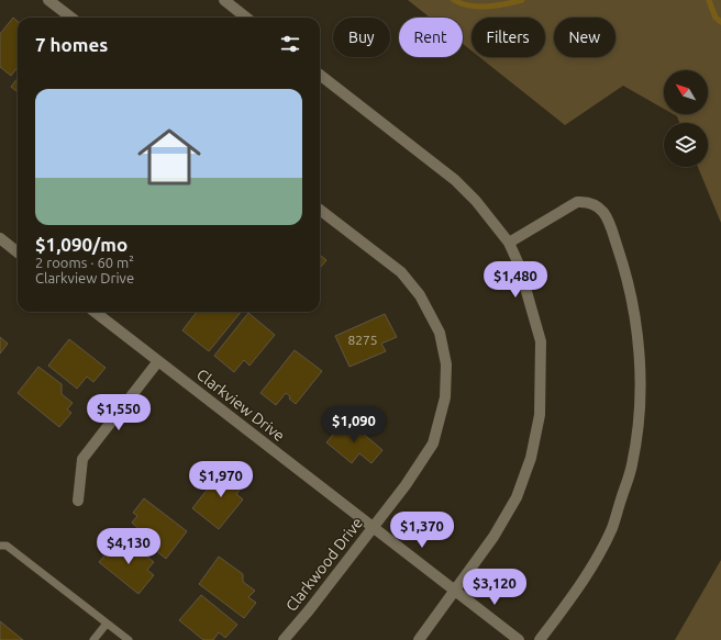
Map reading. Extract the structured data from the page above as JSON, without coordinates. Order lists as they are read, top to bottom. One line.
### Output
{"streets":{"street":["Clarkview Drive","Clarkwood Drive"]},"crossings":[["Clarkview Drive","Clarkwood Drive"]],"house_numbers":["8275"],"north":"top left","page":{"chip":["Buy","Rent","Filters","New"],"heading":"7 homes","list":[{"name":"$1,090/mo","note":"2 rooms · 60 m² · Clarkview Drive"}],"price":["$1,480","$1,550","$1,090","$1,970","$1,370","$4,130","$3,120"]}}
